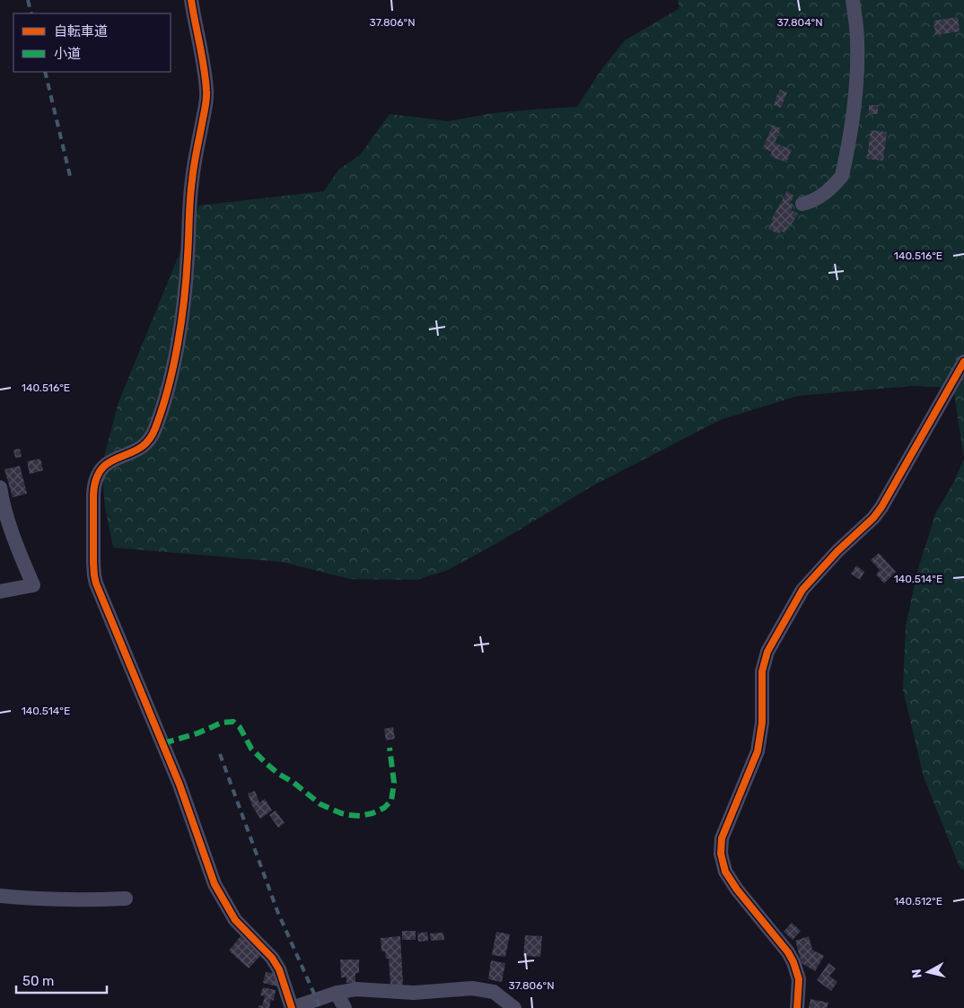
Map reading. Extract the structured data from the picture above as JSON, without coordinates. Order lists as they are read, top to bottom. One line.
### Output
{"legend":["自転車道","小道"],"scale_bar":"50 m","north":"left","coordinates":["37.806°N","37.804°N","140.516°E","140.514°E","140.512°E"]}
